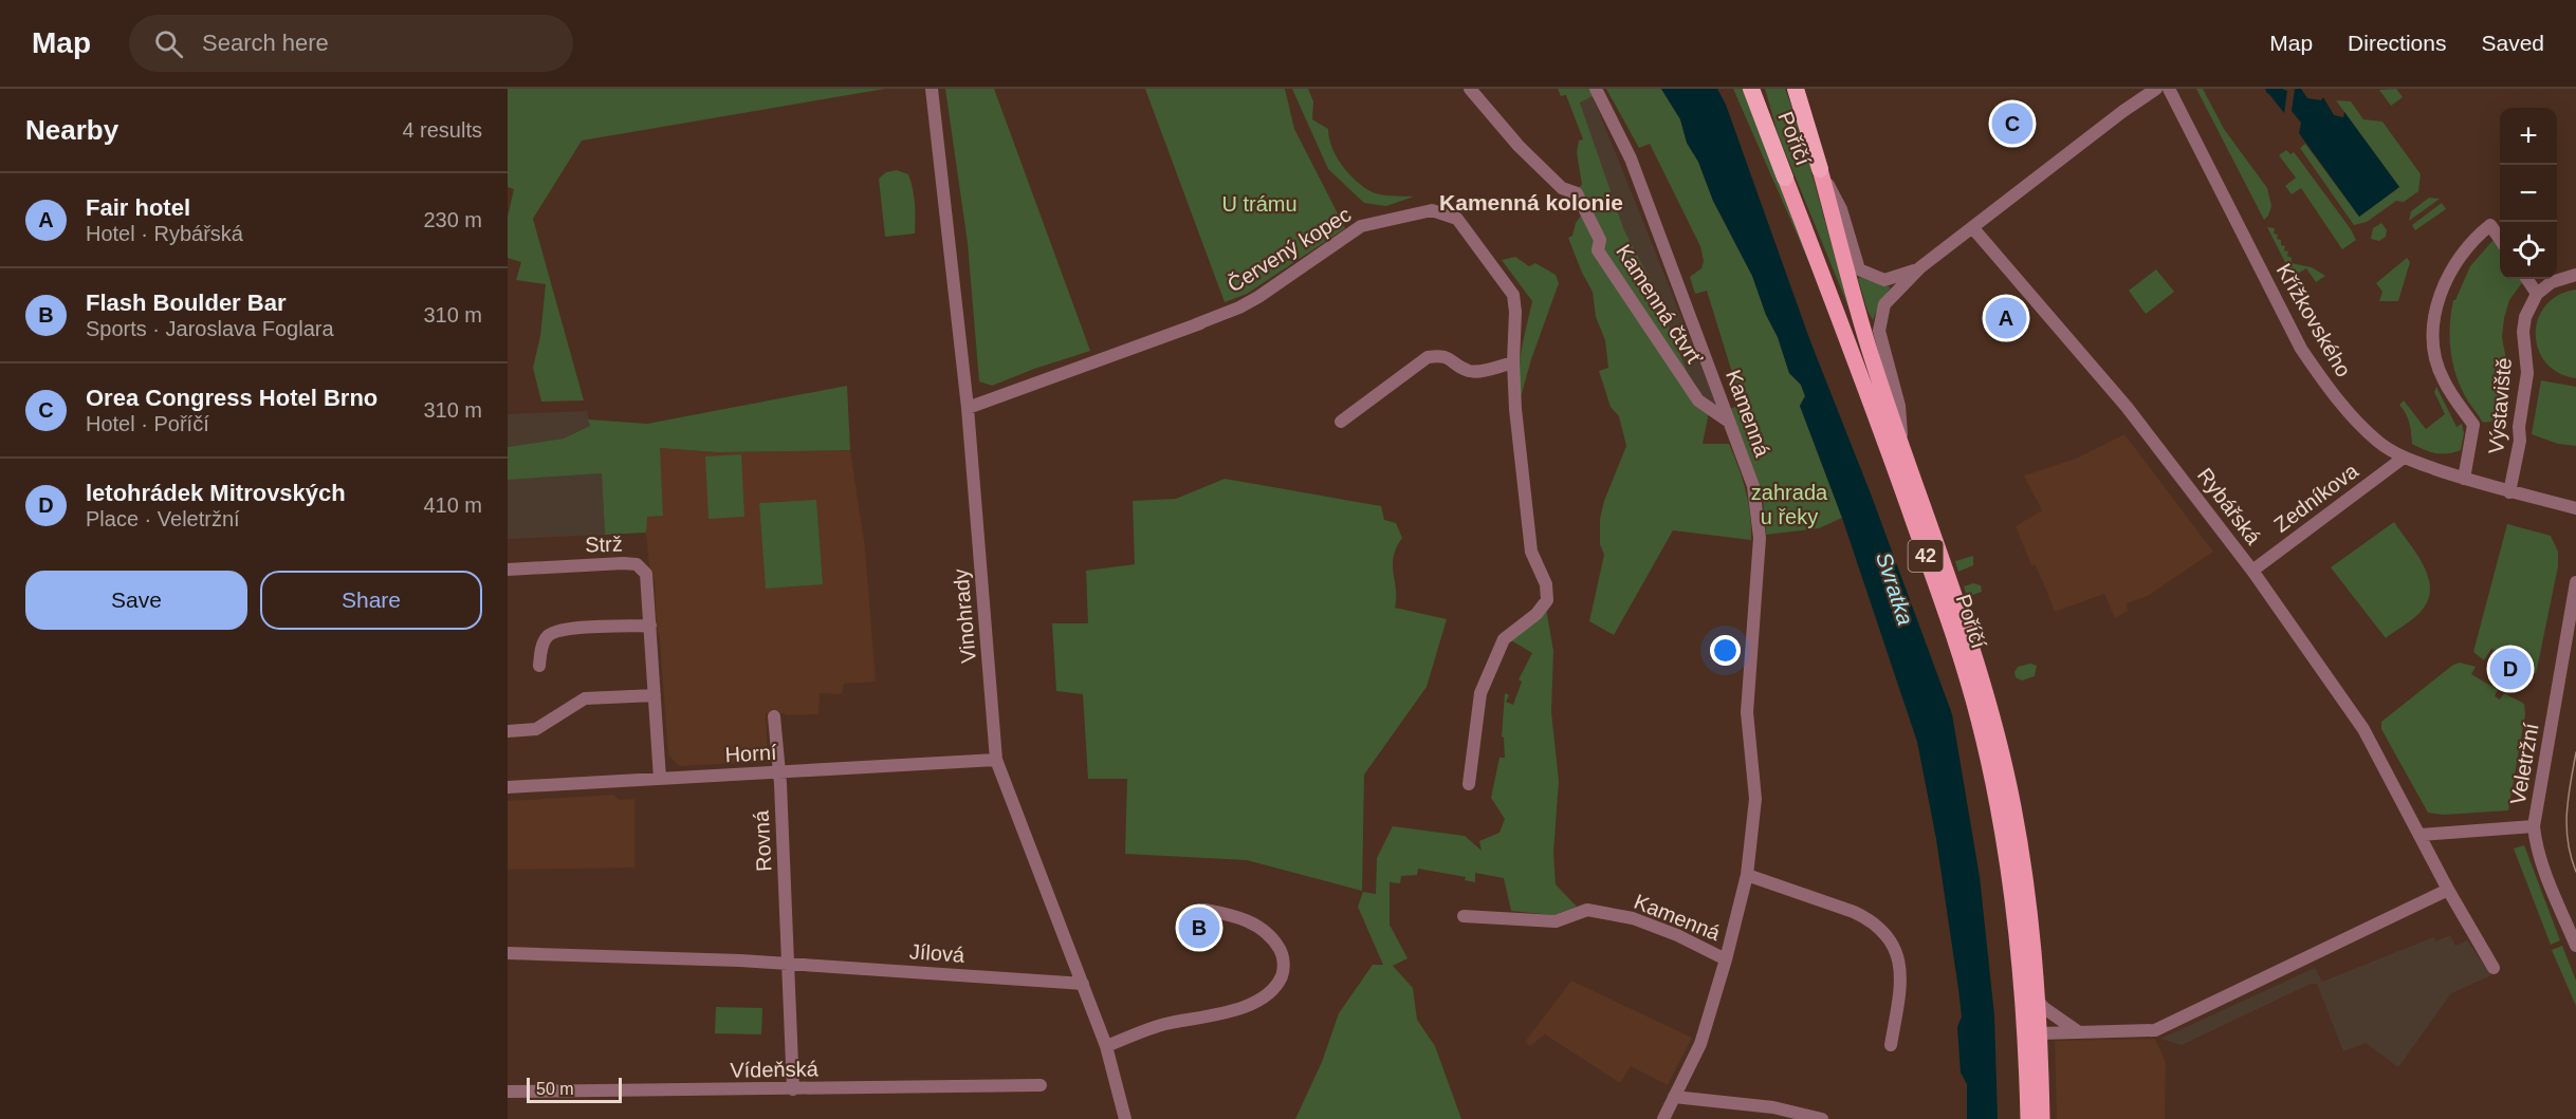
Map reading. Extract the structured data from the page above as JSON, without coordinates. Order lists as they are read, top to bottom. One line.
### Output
{"streets":{"highway":["Poříčí","42"],"street":["Červený kopec","Kamenná čtvrť","Křížkovského","Výstaviště","Kamenná","Zedníkova","Rybářská","Strž","Vinohrady","Horní","Veletržní","Rovná","Jílová","Vídeňská"]},"crossings":[["Poříčí","Rybářská"],["Červený kopec","Vinohrady"],["Kamenná čtvrť","Kamenná"],["Křížkovského","Výstaviště"],["Křížkovského","Zedníkova"],["Zedníkova","Rybářská"],["Strž","Horní"],["Vinohrady","Horní"],["Vinohrady","Jílová"],["Horní","Rovná"],["Rovná","Jílová"]],"districts":["Kamenná kolonie"],"water":["Svratka"],"parks":["U trámu","zahrada u řeky"],"scale_bar":"50 m","page":{"header":"Map","search":"Search here","nav":["Map","Directions","Saved"],"heading":["Nearby","4 results"],"pins":["C","A","D","B"],"map_buttons":["+","−"],"list":[{"mark":"A","name":"Fair hotel","note":"Hotel · Rybářská","value":"230 m"},{"mark":"B","name":"Flash Boulder Bar","note":"Sports · Jaroslava Foglara","value":"310 m"},{"mark":"C","name":"Orea Congress Hotel Brno","note":"Hotel · Poříčí","value":"310 m"},{"mark":"D","name":"letohrádek Mitrovských","note":"Place · Veletržní","value":"410 m"}],"buttons":["Save","Share"],"scale":"50 m"}}
